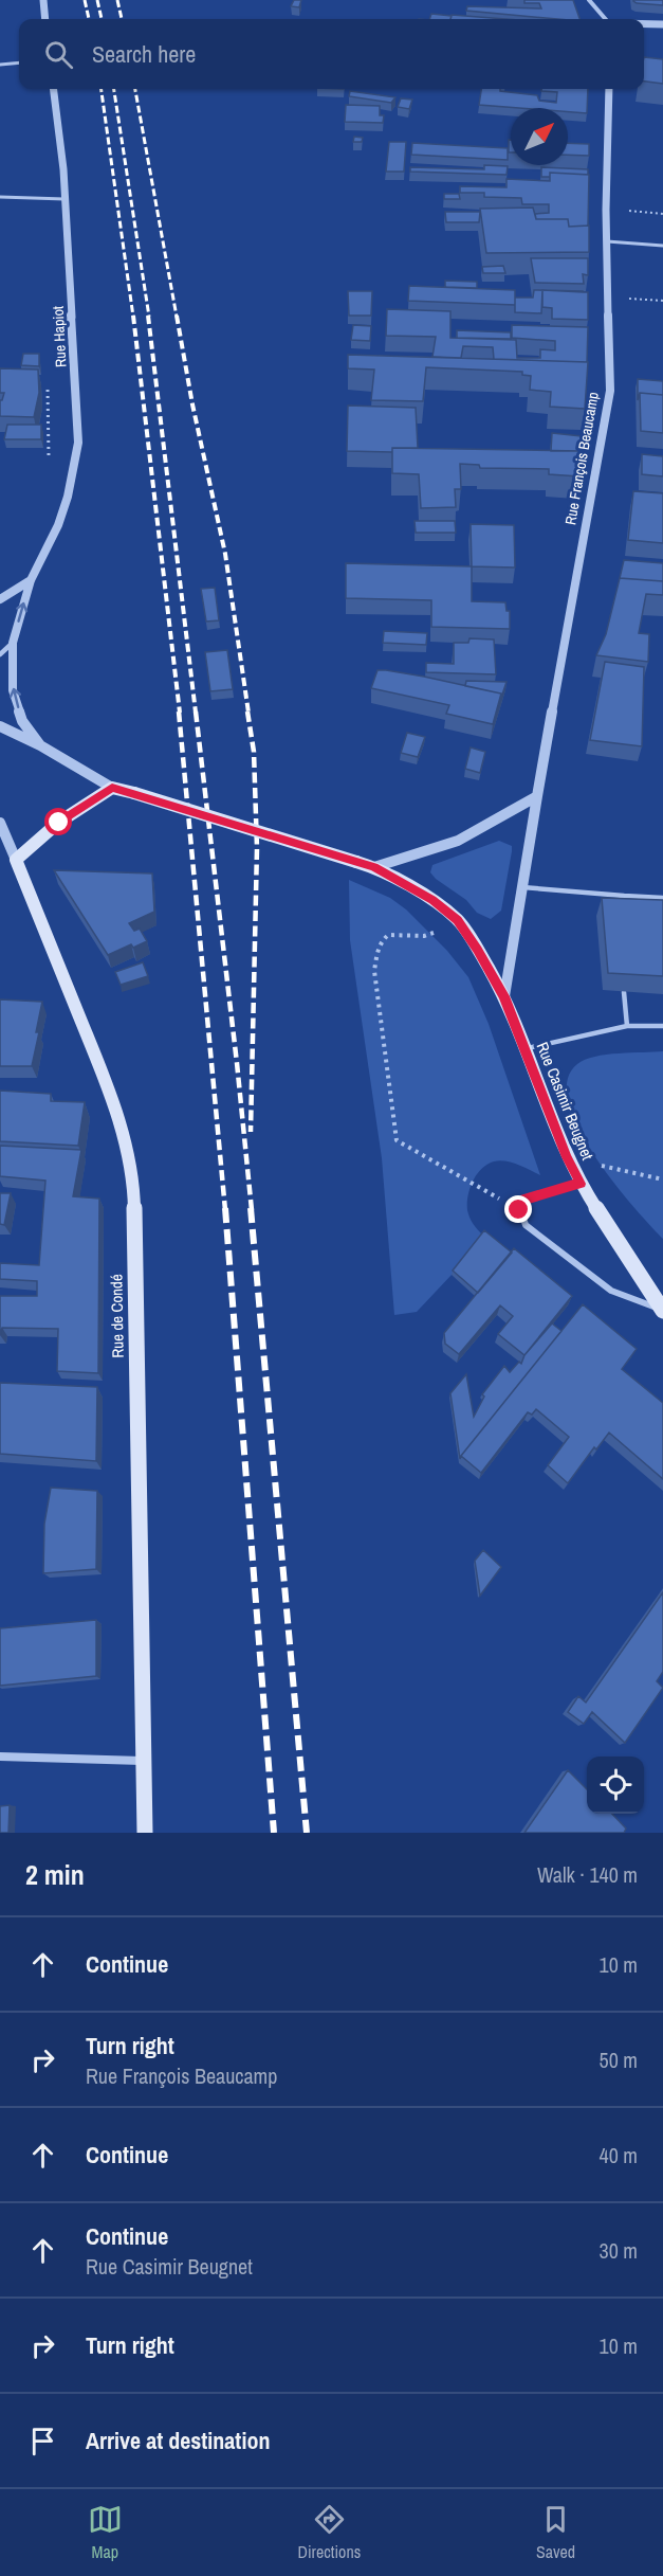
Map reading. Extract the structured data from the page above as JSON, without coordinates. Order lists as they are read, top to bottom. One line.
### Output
{"streets":{"main road":["Rue Casimir Beugnet","Rue de Condé"],"street":["Rue Hapiot","Rue François Beaucamp"]},"crossings":[["Rue François Beaucamp","Rue Casimir Beugnet"]],"north":"top right","page":{"search":"Search here","heading":["2 min","Walk · 140 m"],"list":[["Continue","10 m"],["Turn right","Rue François Beaucamp","50 m"],["Continue","40 m"],["Continue","Rue Casimir Beugnet","30 m"],["Turn right","10 m"],"Arrive at destination"],"nav":["Map","Directions","Saved"]}}
